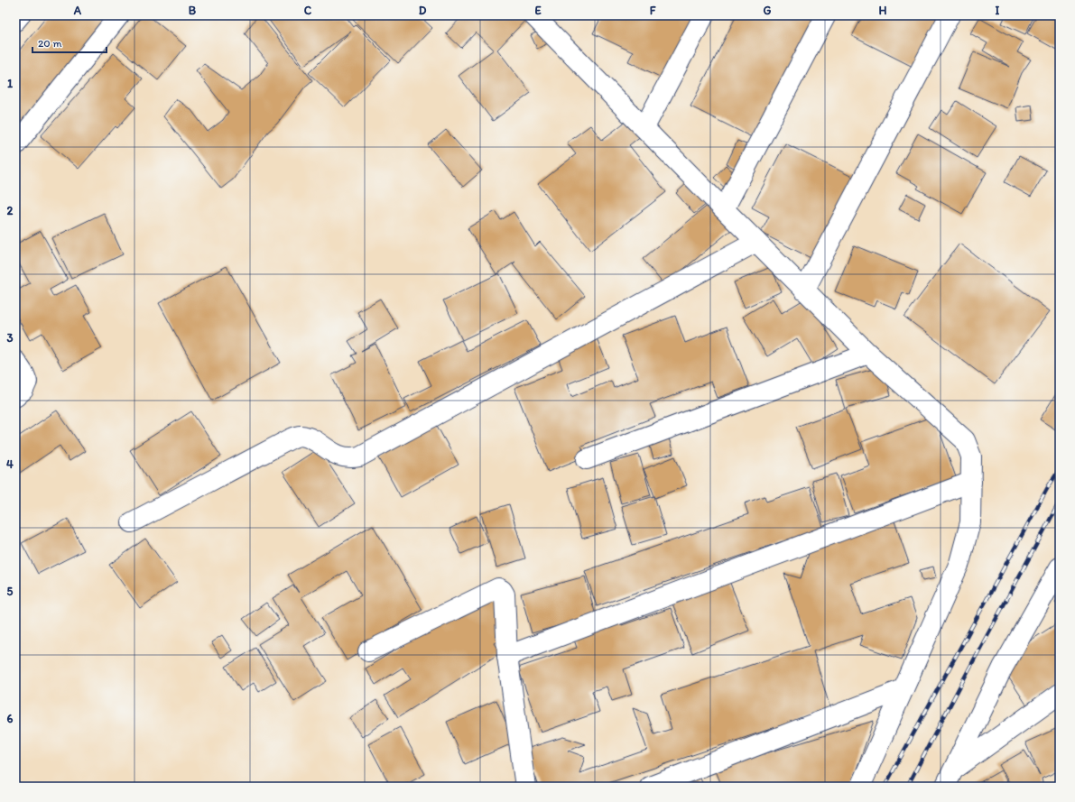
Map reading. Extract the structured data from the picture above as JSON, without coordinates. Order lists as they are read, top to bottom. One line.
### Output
{"scale_bar":"20 m","grid":{"columns":["A","B","C","D","E","F","G","H","I"],"rows":["1","2","3","4","5","6"]}}
